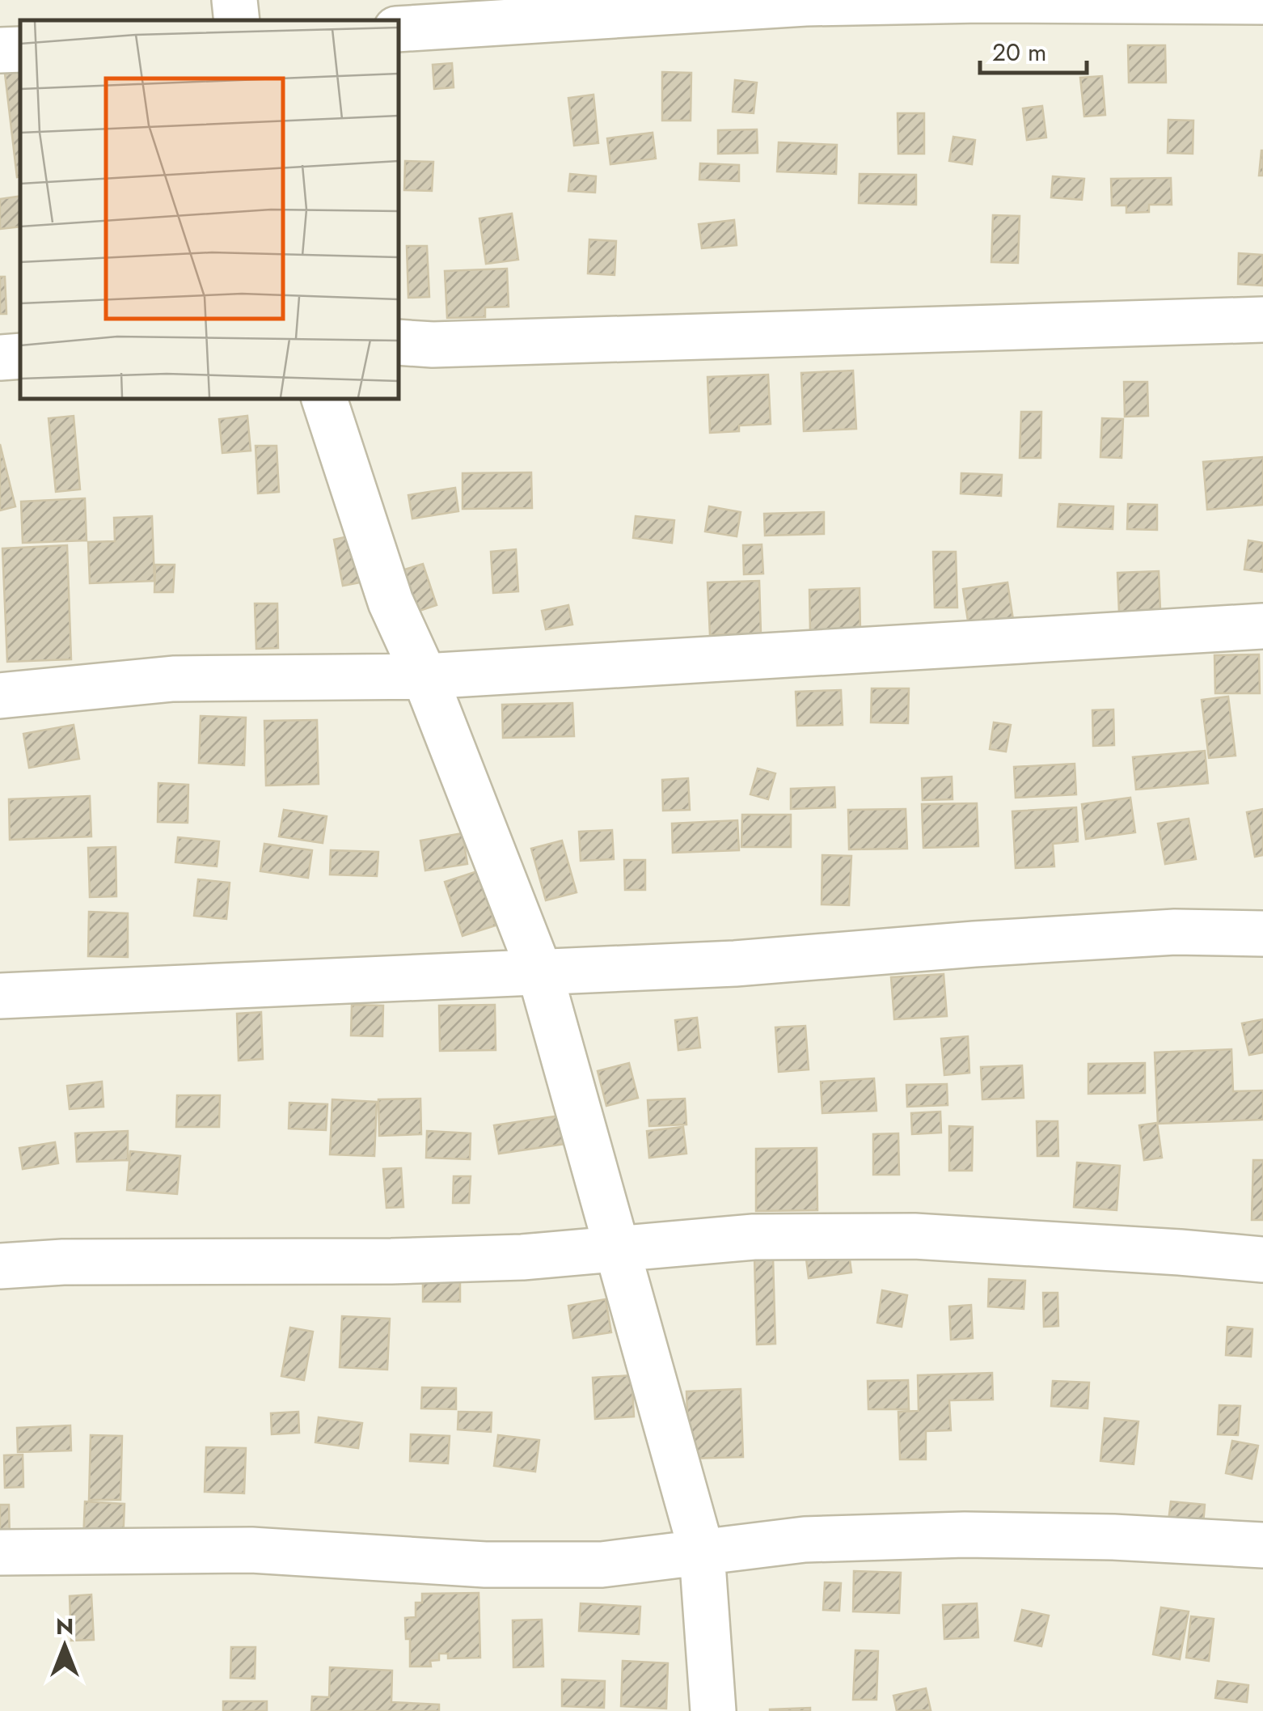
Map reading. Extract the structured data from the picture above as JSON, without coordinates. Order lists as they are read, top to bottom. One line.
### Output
{"scale_bar":"20 m","north":"top"}
